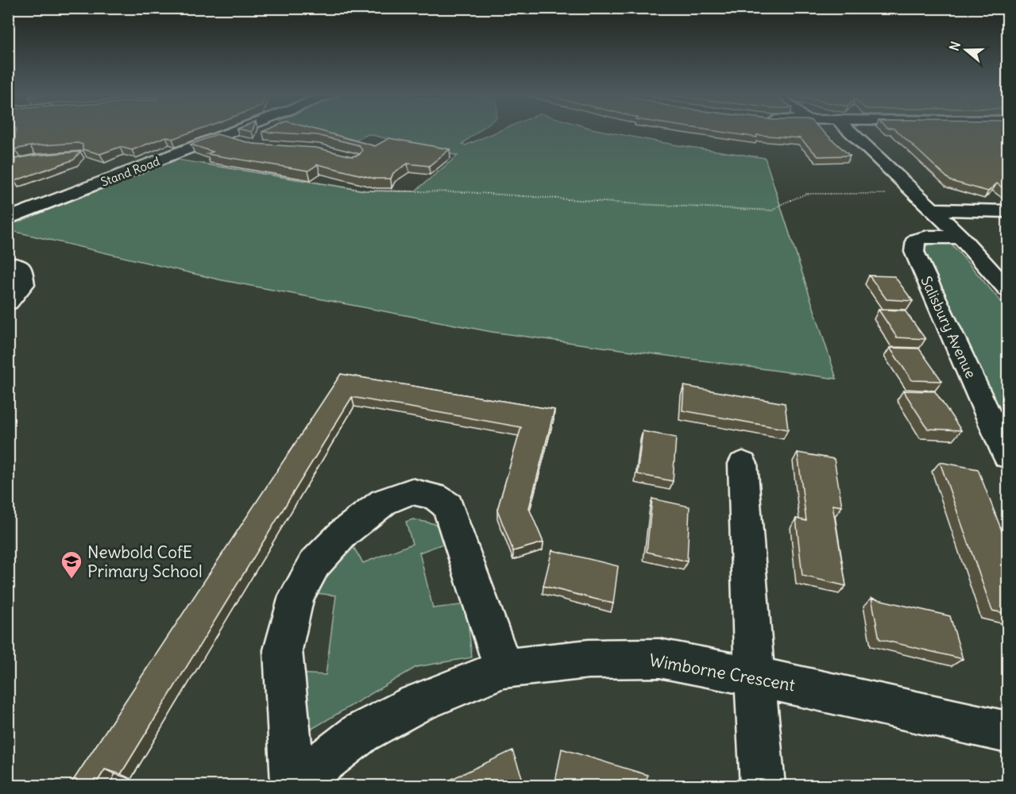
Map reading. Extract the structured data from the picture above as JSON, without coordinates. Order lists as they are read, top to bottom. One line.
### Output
{"streets":{"street":["Stand Road","Salisbury Avenue","Wimborne Crescent"]},"places":{"school or university":["Newbold CofE Primary School"]},"north":"left"}
